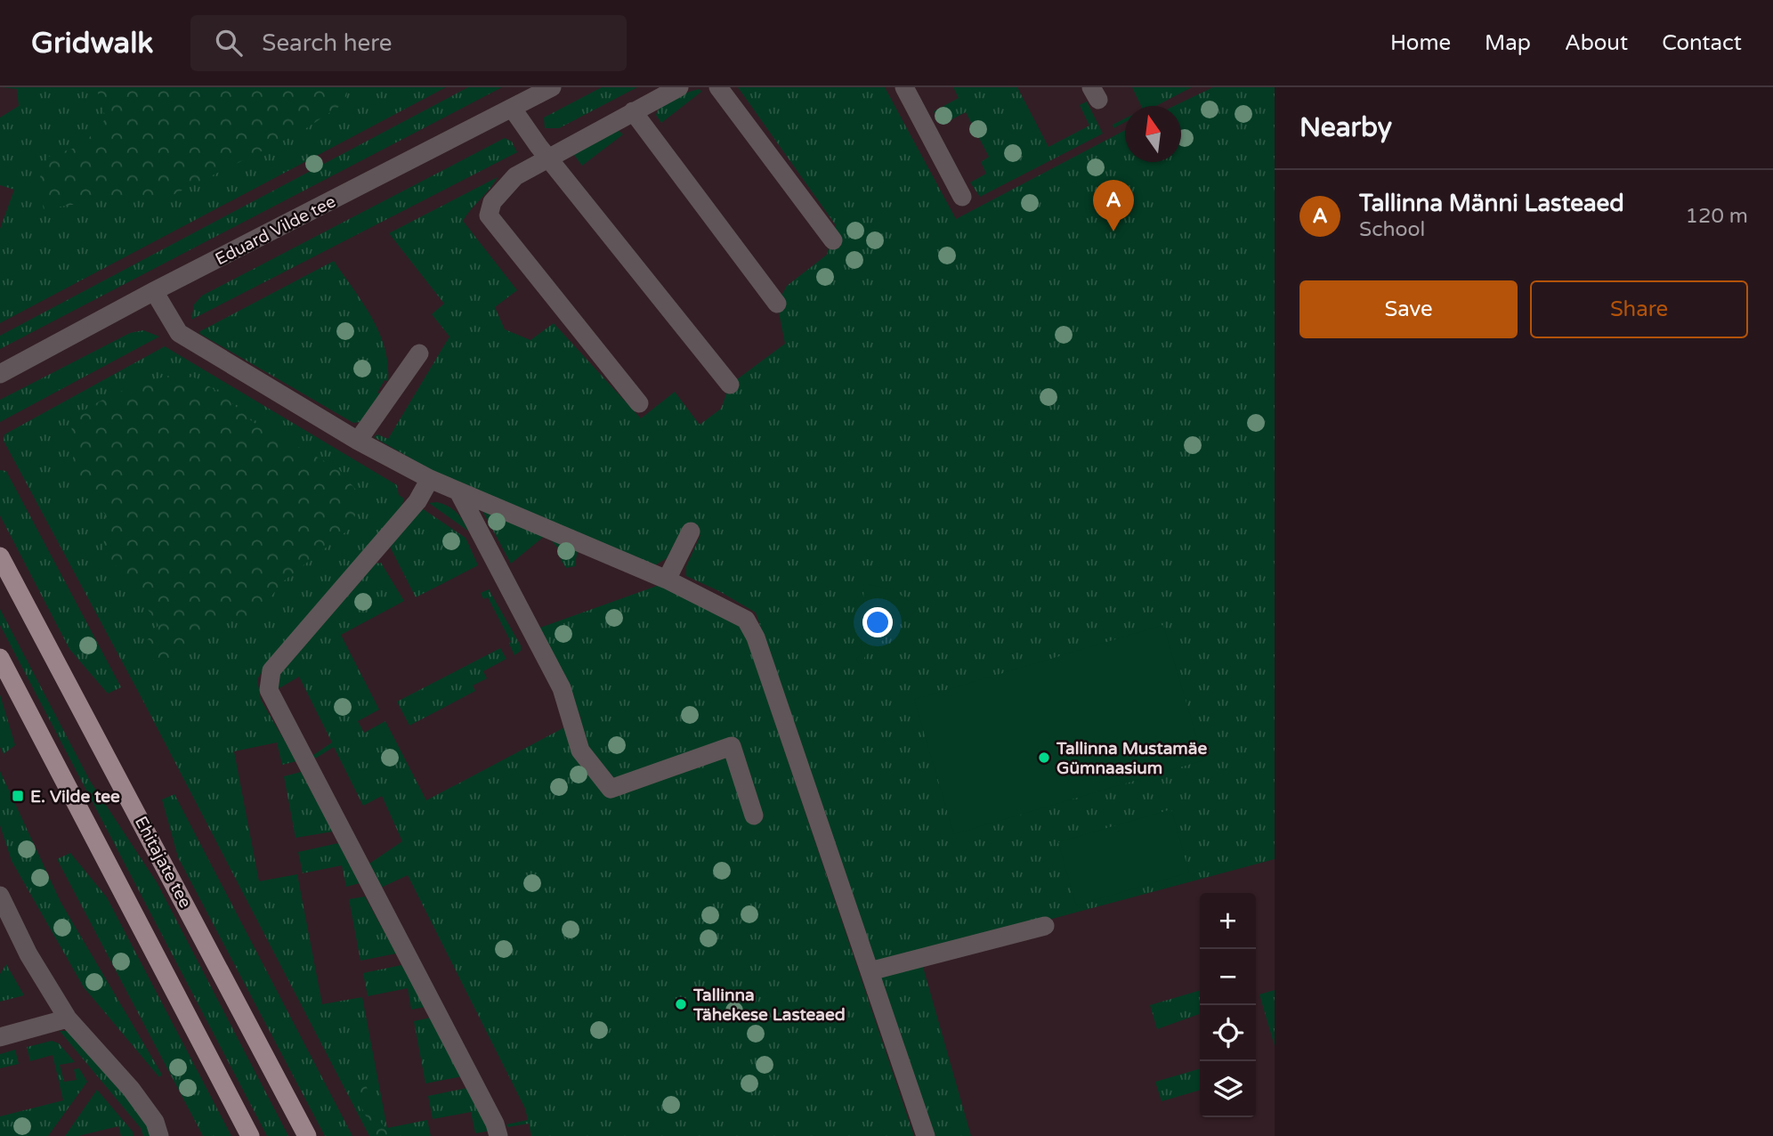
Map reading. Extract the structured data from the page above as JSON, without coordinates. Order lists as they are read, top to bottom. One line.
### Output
{"streets":{"main road":["Ehitajate tee"],"street":["Eduard Vilde tee"]},"places":{"other":["Tallinna Mustamäe Gümnaasium","Tallinna Tähekese Lasteaed"],"transit":["E. Vilde tee"]},"north":"top","page":{"header":"Gridwalk","search":"Search here","nav":["Home","Map","About","Contact"],"heading":"Nearby","list":[{"mark":"A","name":"Tallinna Männi Lasteaed","note":"School","value":"120 m"}],"pins":"A","buttons":["Save","Share"],"map_buttons":["+","−"]}}
